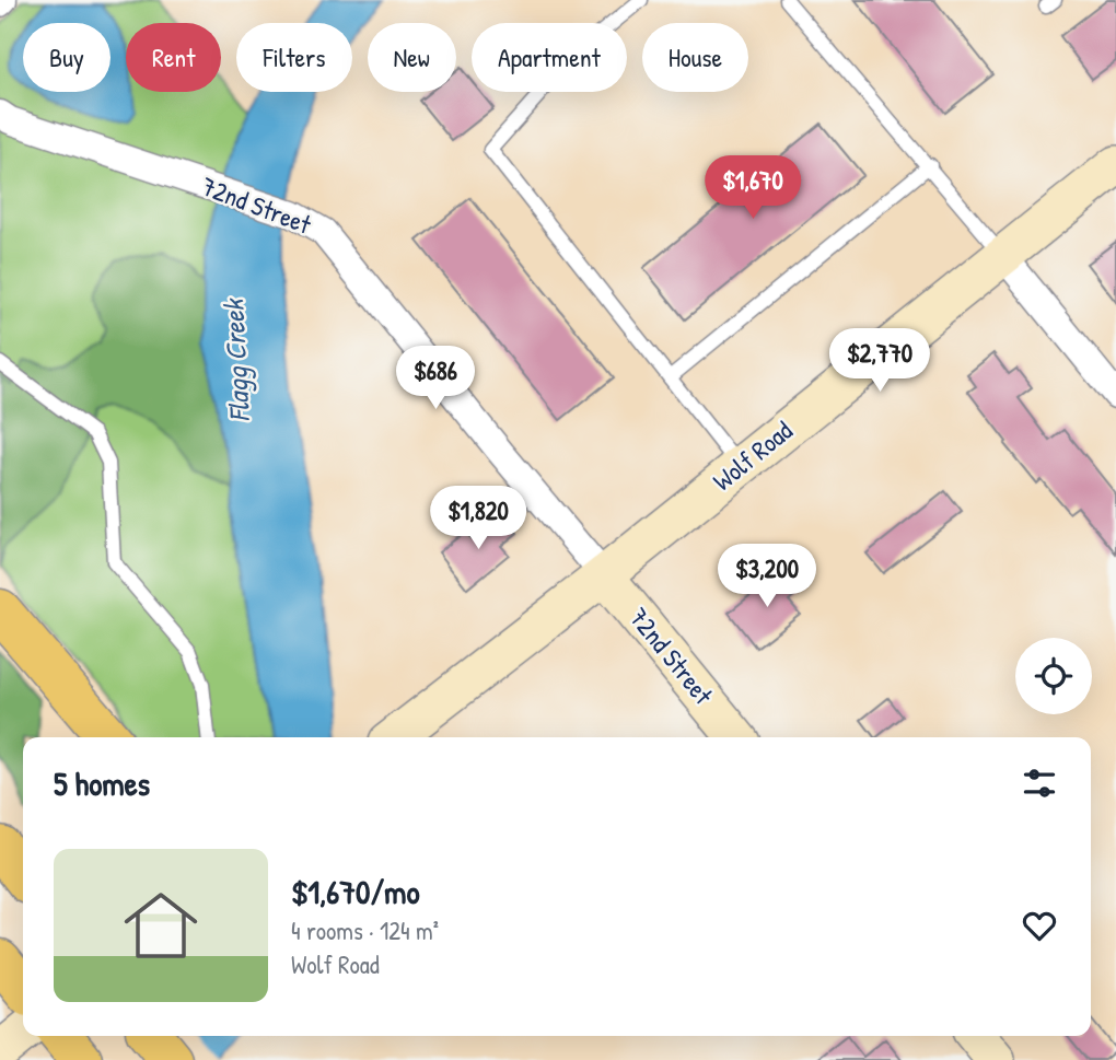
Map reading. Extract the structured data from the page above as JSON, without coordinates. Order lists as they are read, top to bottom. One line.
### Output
{"streets":{"street":["72nd Street","Wolf Road"]},"crossings":[["72nd Street","Wolf Road"]],"water":["Flagg Creek"],"page":{"chip":["Buy","Rent","Filters","New","Apartment","House"],"price":["$1,670","$2,770","$686","$1,820","$3,200"],"heading":"5 homes","list":[{"name":"$1,670/mo","note":"4 rooms · 124 m² · Wolf Road"}]}}
